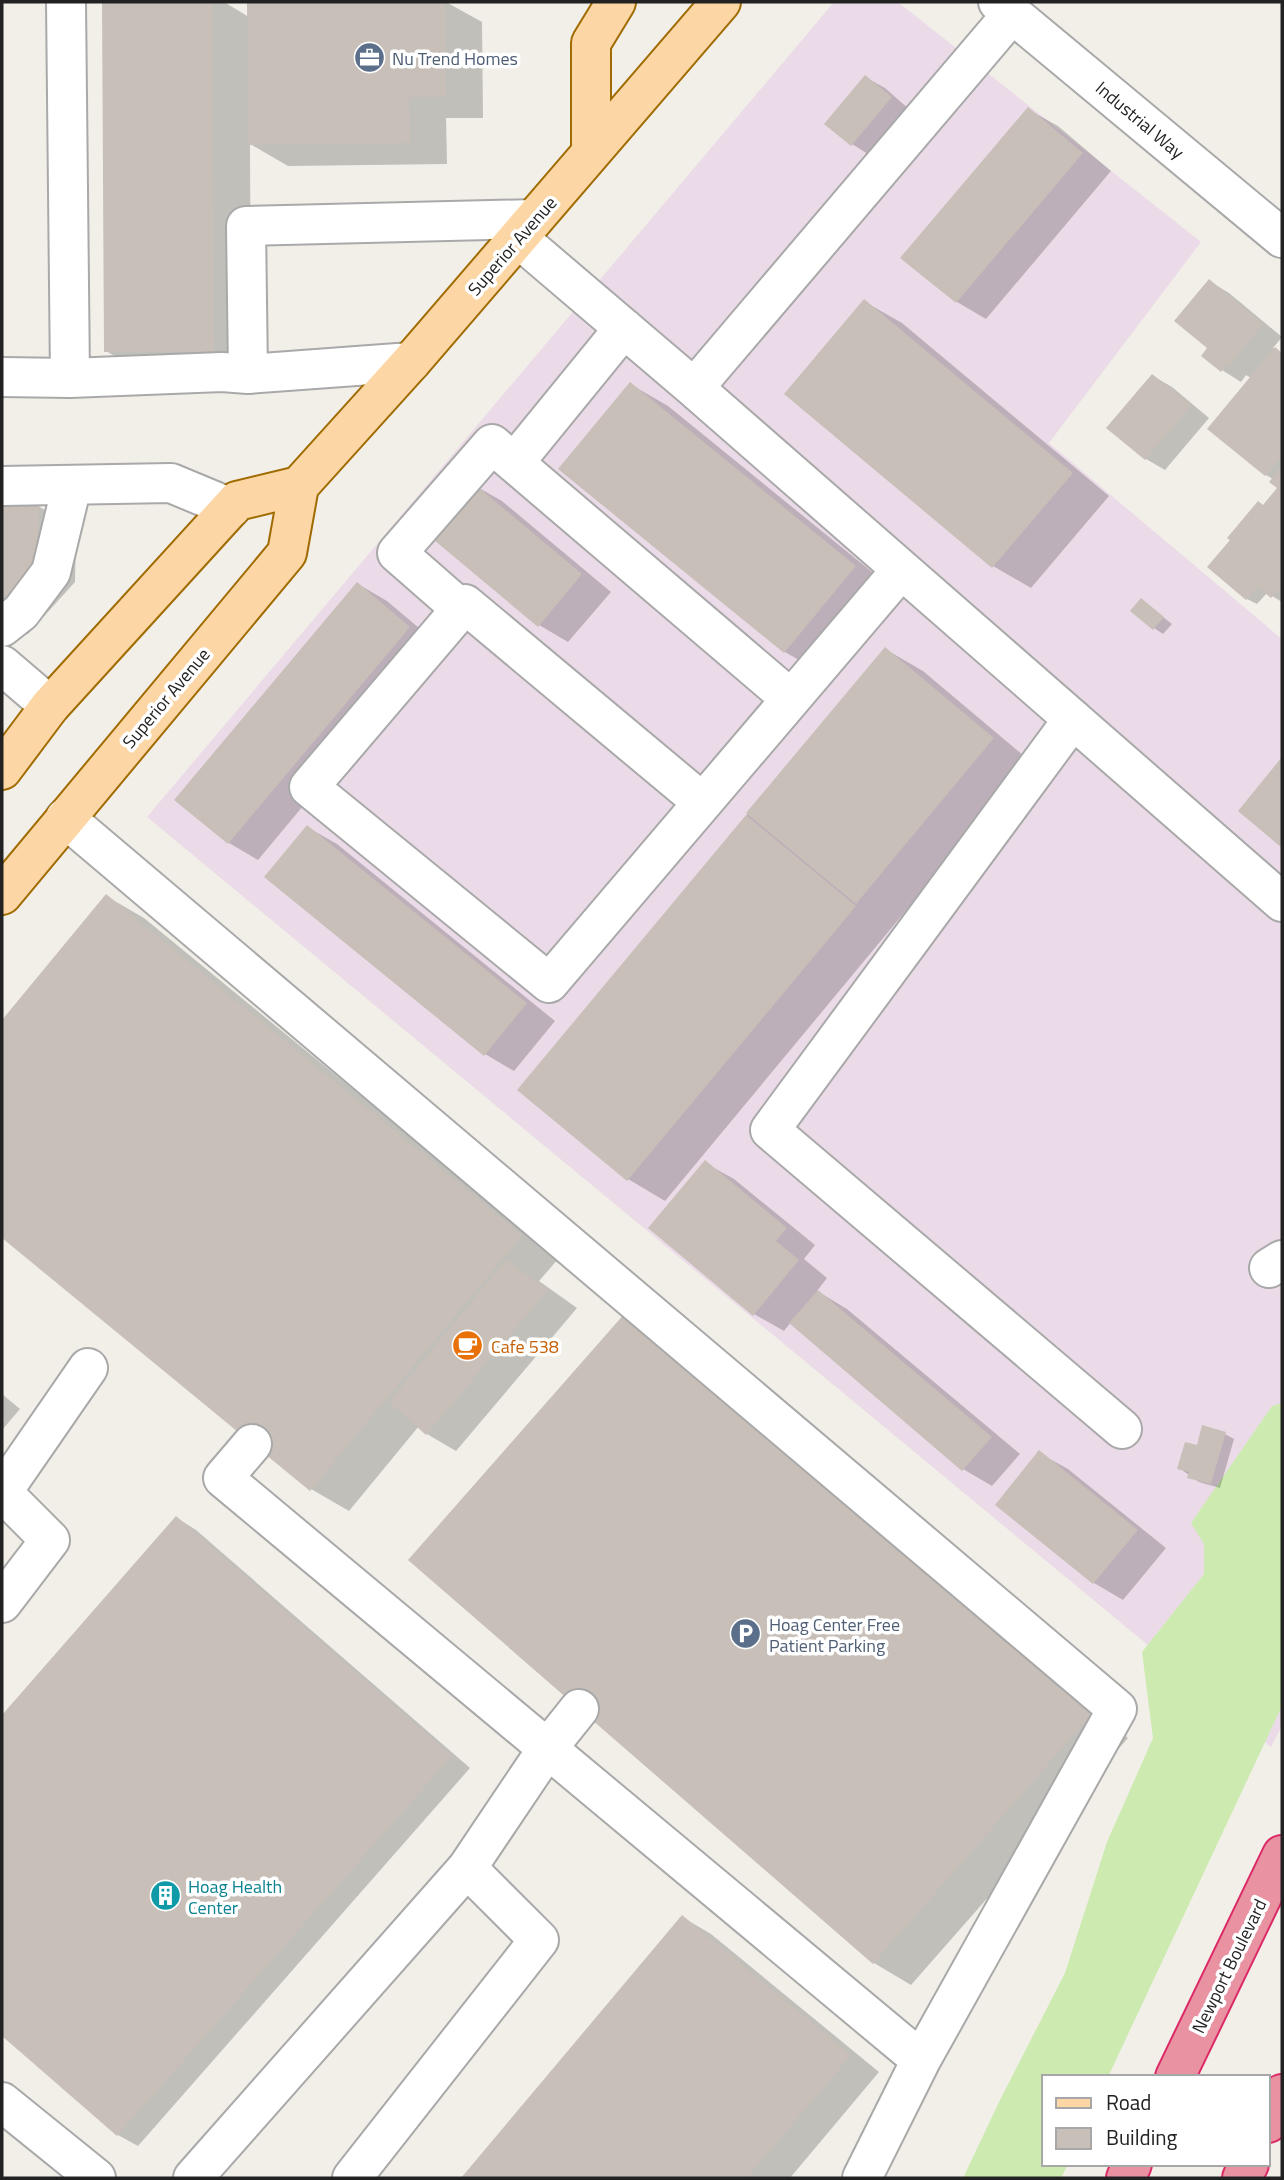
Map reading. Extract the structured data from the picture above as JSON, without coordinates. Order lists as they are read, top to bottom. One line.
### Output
{"streets":{"highway":["Newport Boulevard"],"main road":["Superior Avenue"],"street":["Industrial Way"]},"places":{"office":["Nu Trend Homes"],"cafe":["Cafe 538"],"parking":["Hoag Center Free Patient Parking"],"building":["Hoag Health Center"]},"legend":["Road","Building"]}
